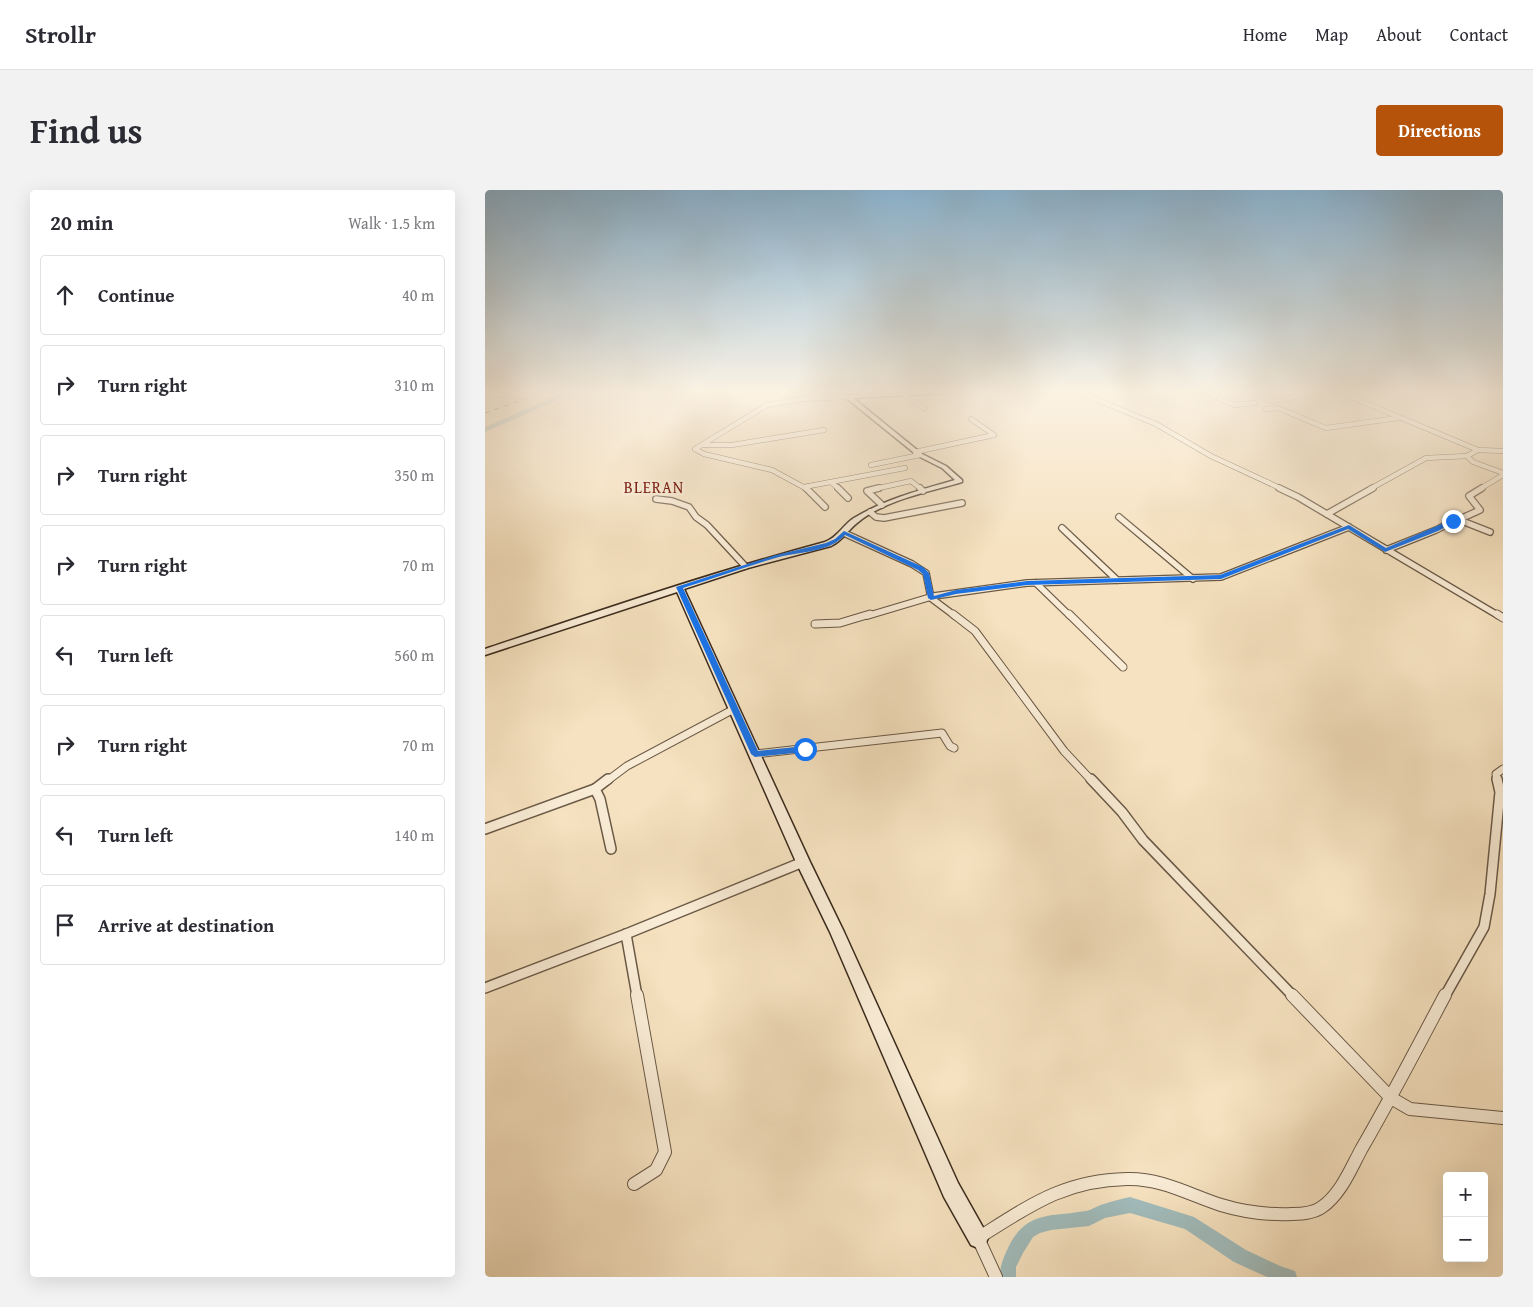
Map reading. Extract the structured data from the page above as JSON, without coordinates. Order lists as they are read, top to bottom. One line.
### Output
{"districts":["BLERAN"],"page":{"header":"Strollr","nav":["Home","Map","About","Contact"],"title":"Find us","buttons":"Directions","heading":["20 min","Walk · 1.5 km"],"list":[["Continue","40 m"],["Turn right","310 m"],["Turn right","350 m"],["Turn right","70 m"],["Turn left","560 m"],["Turn right","70 m"],["Turn left","140 m"],"Arrive at destination"],"map_buttons":["+","−"]}}
